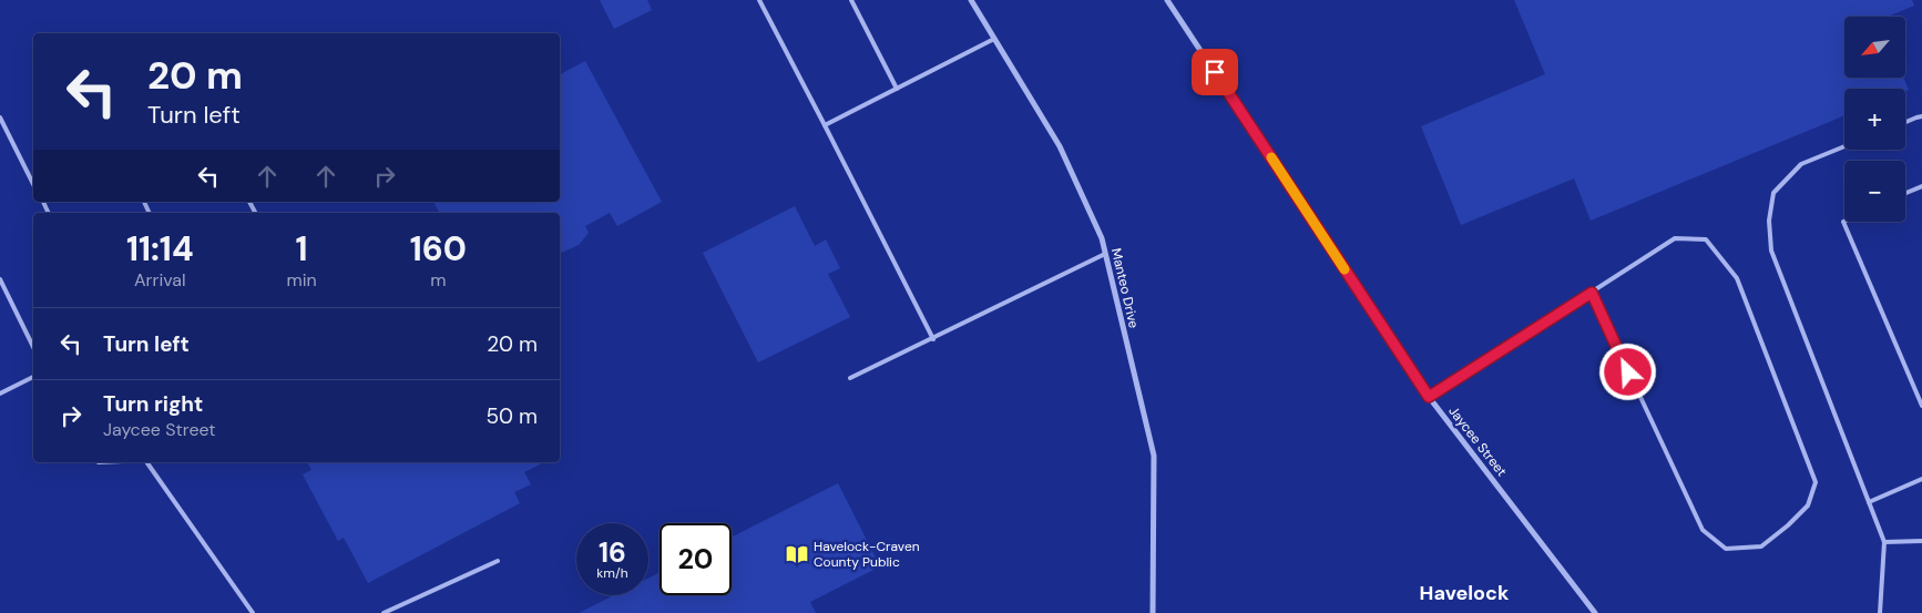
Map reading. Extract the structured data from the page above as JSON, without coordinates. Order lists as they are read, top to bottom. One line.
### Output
{"streets":{"street":["Manteo Drive","Jaycee Street"]},"districts":["Havelock"],"places":{"library":["Havelock-Craven County Public"]},"north":"bottom left","page":{"map_buttons":["+","−"],"turn":["20 m","Turn left"],"eta":["11:14","Arrival","1","min","160","m"],"list":[{"name":"Turn left","value":"20 m"},{"name":"Turn right","note":"Jaycee Street","value":"50 m"}],"speed":"16 km/h","limit":"20"}}
